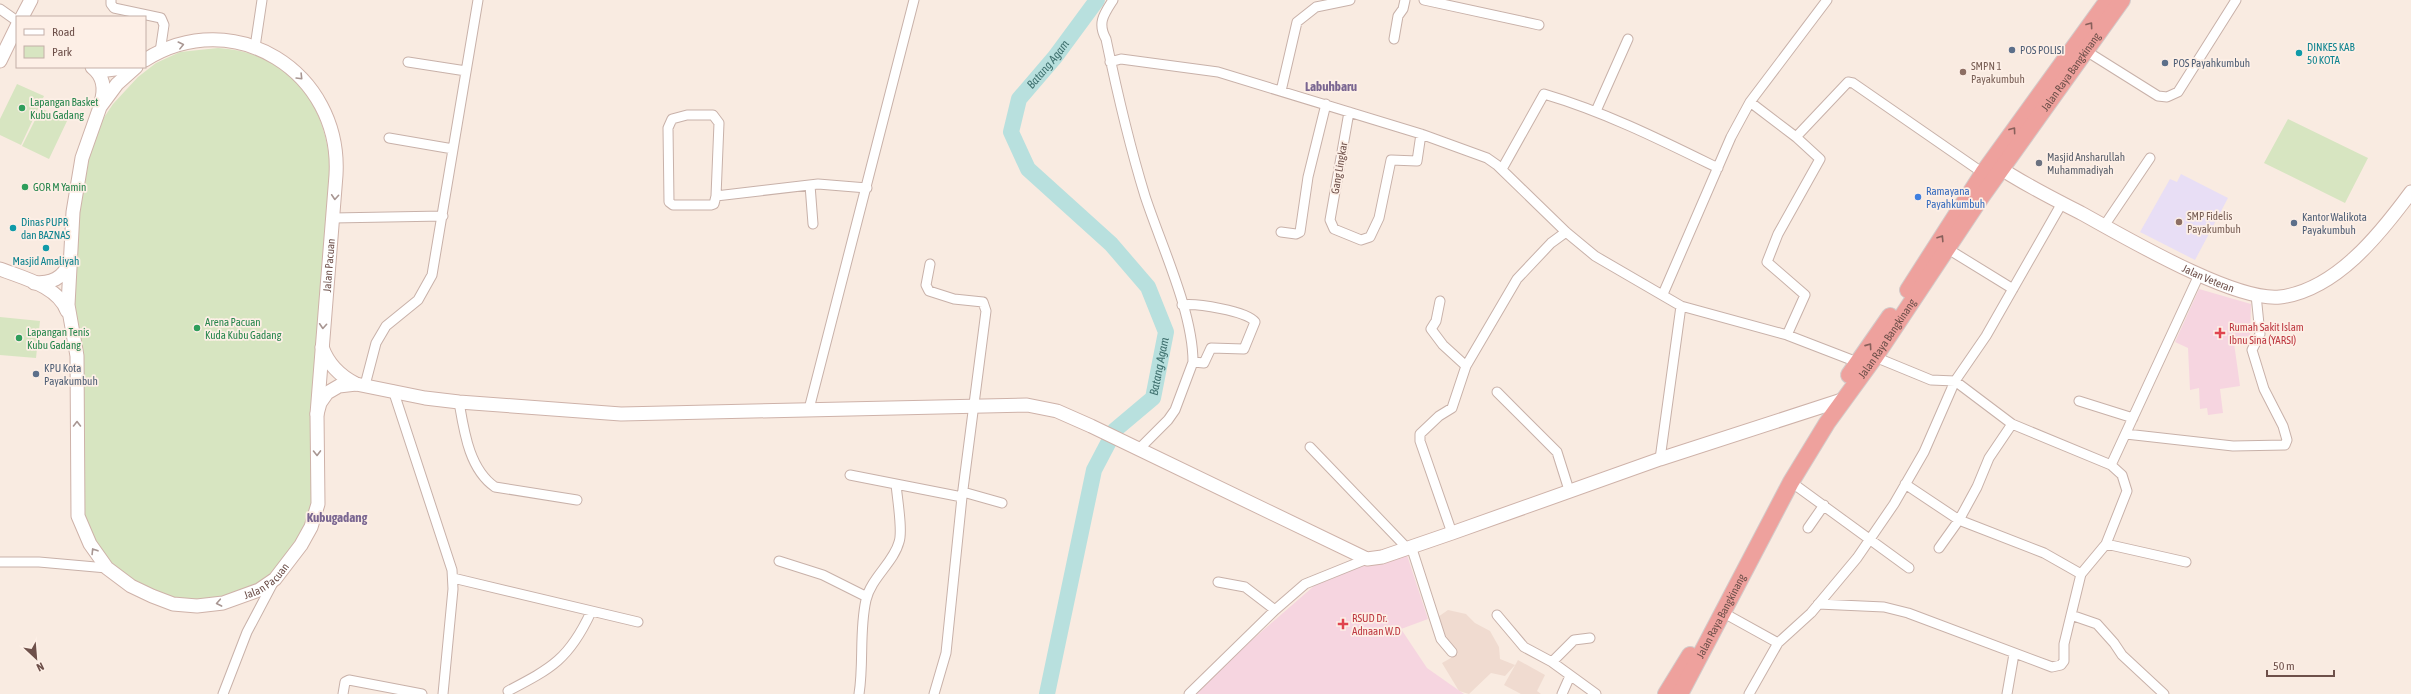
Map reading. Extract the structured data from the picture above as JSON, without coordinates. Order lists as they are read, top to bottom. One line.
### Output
{"streets":{"highway":["Jalan Raya Bangkinang"],"street":["Gang Lingkar","Jalan Pacuan","Jalan Veteran"]},"crossings":[["Jalan Raya Bangkinang","Jalan Veteran"]],"districts":["Labuhbaru","Kubugadang"],"water":["Batang Agam"],"places":{"other":["POS POLISI","DINKES KAB 50 KOTA","POS Payahkumbuh","SMPN 1 Payakumbuh","Lapangan Basket Kubu Gadang","Masjid Ansharullah Muhammadiyah","GOR M Yamin","Ramayana Payahkumbuh","SMP Fidelis Payakumbuh","Kantor Walikota Payakumbuh","Dinas PUPR dan BAZNAS","Masjid Amaliyah","Arena Pacuan Kuda Kubu Gadang","Lapangan Tenis Kubu Gadang","KPU Kota Payakumbuh"],"health":["Rumah Sakit Islam Ibnu Sina (YARSI)","RSUD Dr. Adnaan W.D"]},"legend":["Road","Park"],"scale_bar":"50 m","north":"bottom right"}
